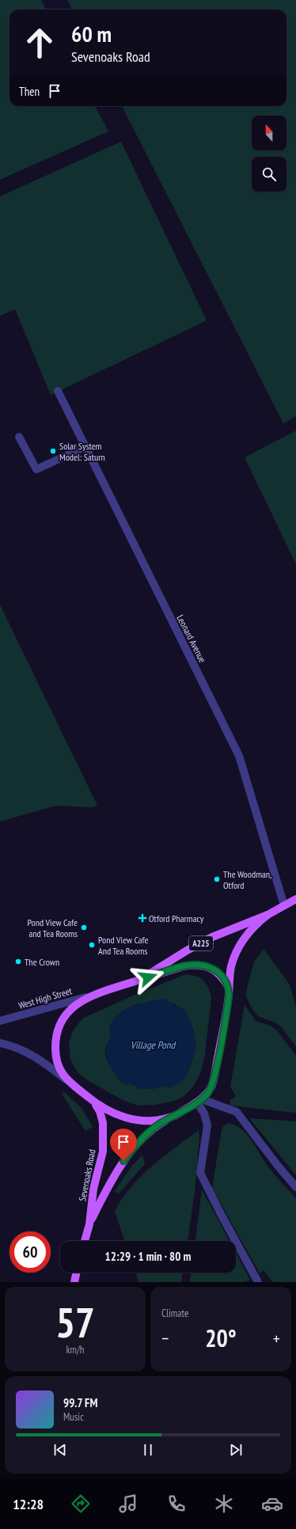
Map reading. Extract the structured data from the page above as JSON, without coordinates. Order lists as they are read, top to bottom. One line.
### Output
{"streets":{"main road":["A225","Sevenoaks Road"],"street":["Leonard Avenue","West High Street"]},"crossings":[["Leonard Avenue","A225"],["A225","West High Street"],["A225","Sevenoaks Road"]],"water":["Village Pond"],"places":{"other":["Solar System Model: Saturn","The Woodman, Otford","Pond View Cafe and Tea Rooms","Pond View Cafe And Tea Rooms","The Crown"],"health":["Otford Pharmacy"]},"north":"top","page":{"turn":["60 m","Sevenoaks Road"],"then":"Then","limit":"60","trip":"12:29 · 1 min · 80 m","tile":[["57","km/h"],"Climate"],"heat":["−","20°","+"],"song":["99.7 FM","Music"],"tabs":"12:28"}}
